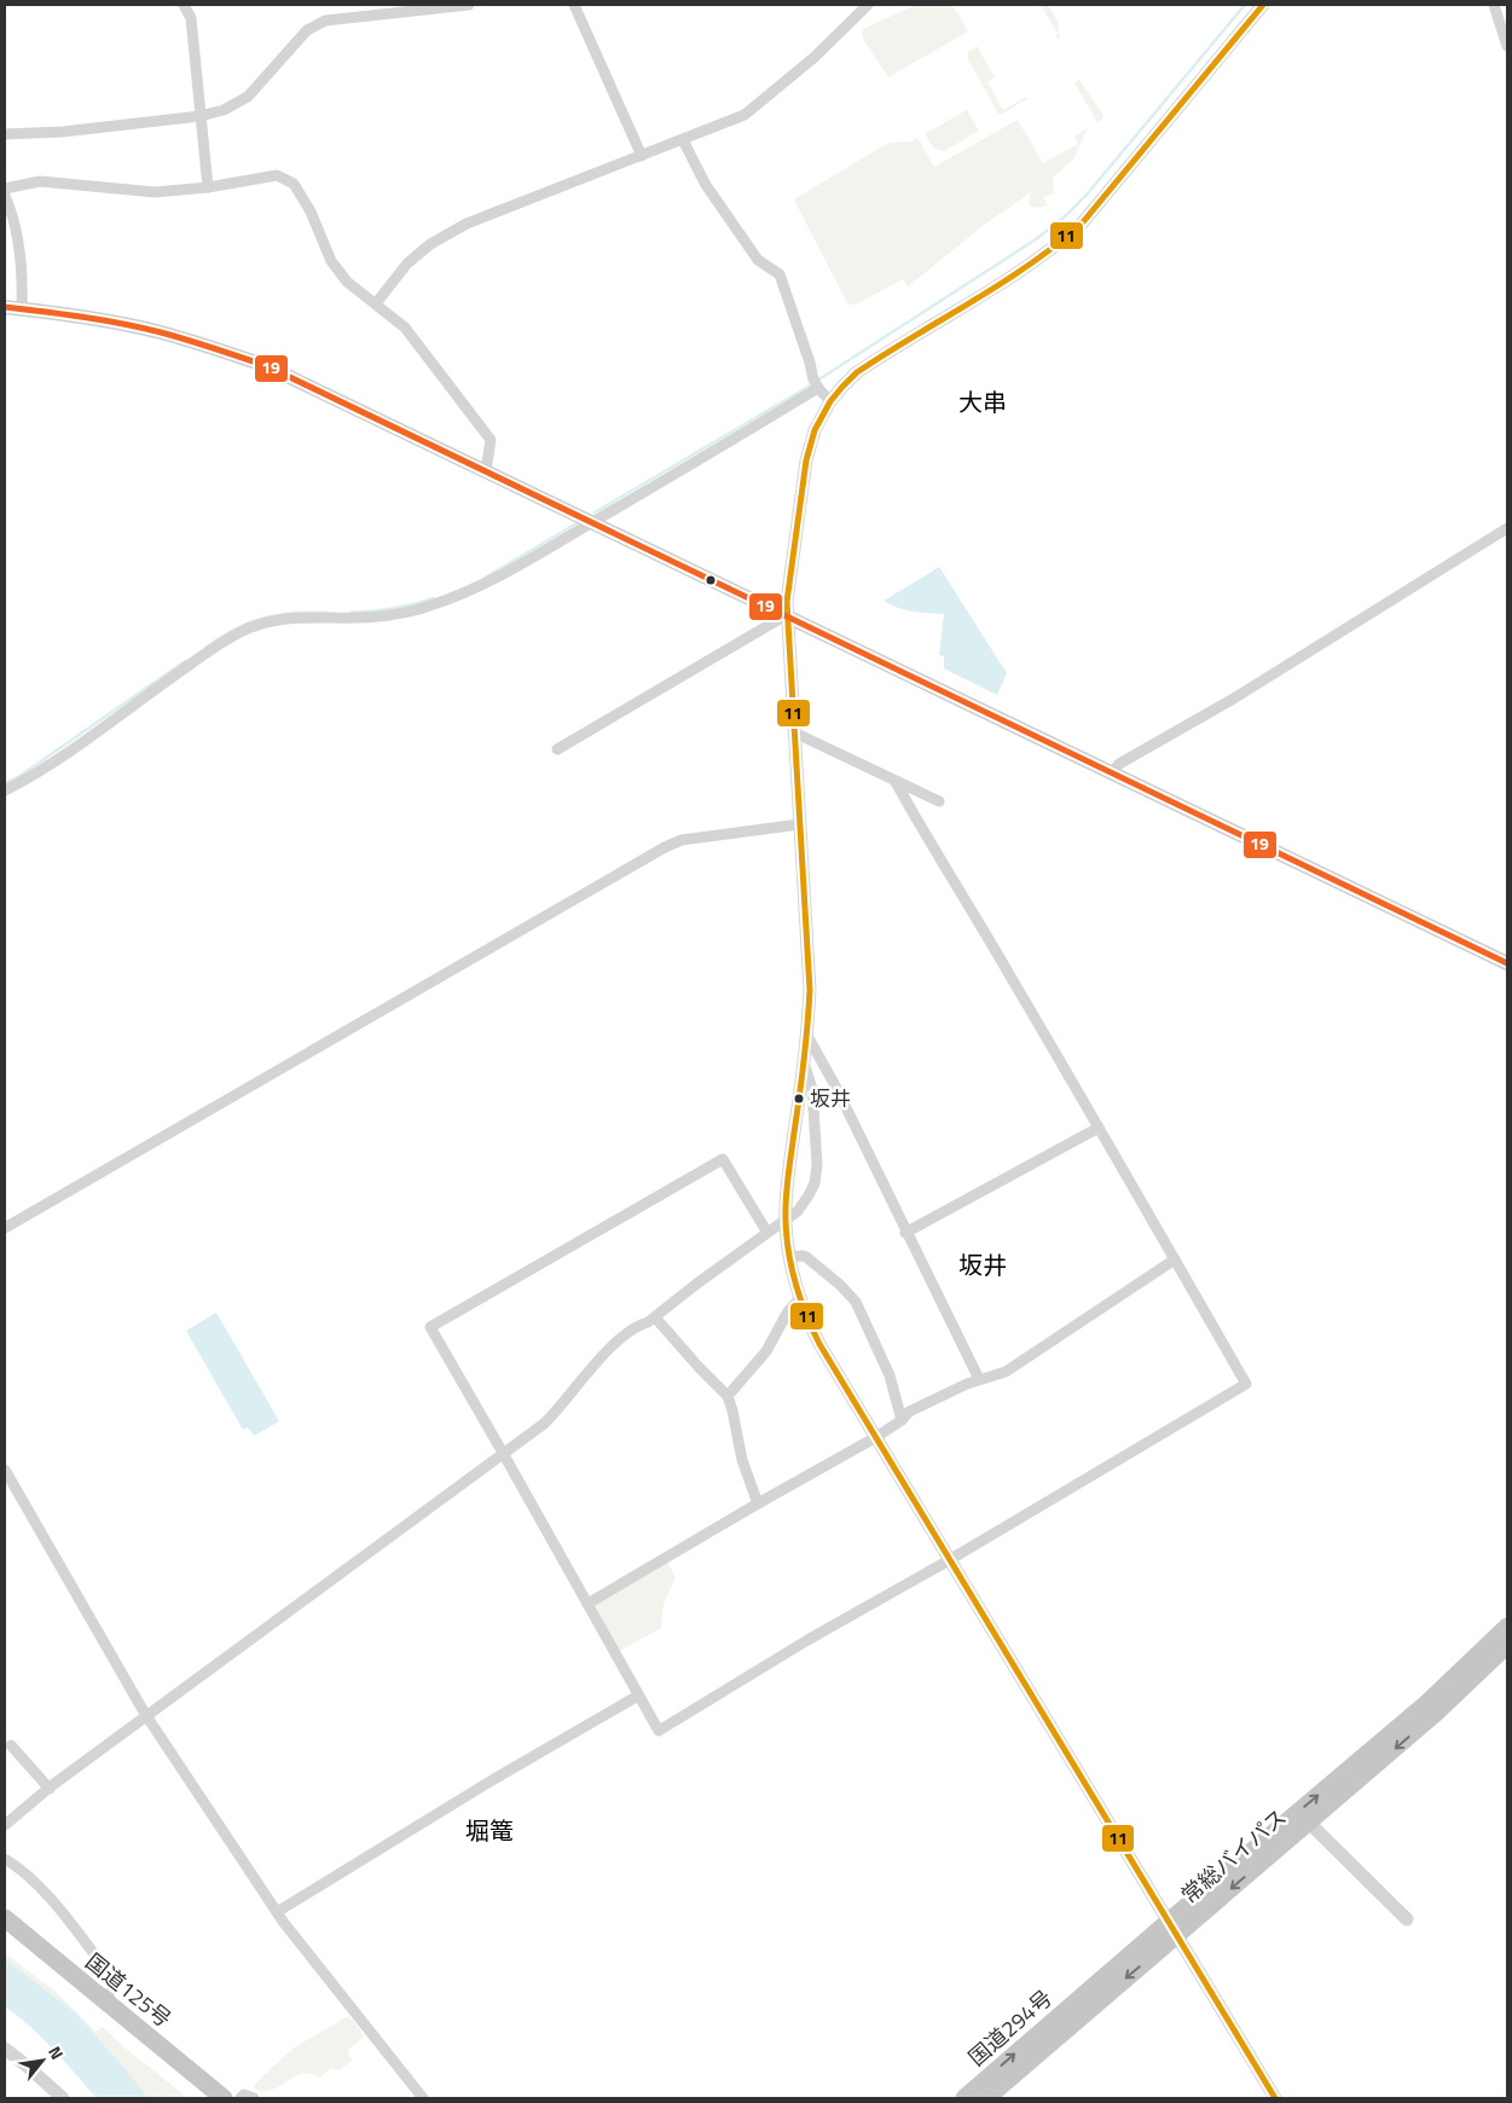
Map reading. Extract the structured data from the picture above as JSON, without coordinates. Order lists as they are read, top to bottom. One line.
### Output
{"streets":{"highway":["常総バイパス","国道125号","国道294号"]},"crossings":[["常総バイパス","国道294号"]],"one_way":["国道294号"],"districts":["大串","坂井","堀篭"],"places":["坂井"],"lines":["transit line 11","transit line 19"],"north":"top right"}
